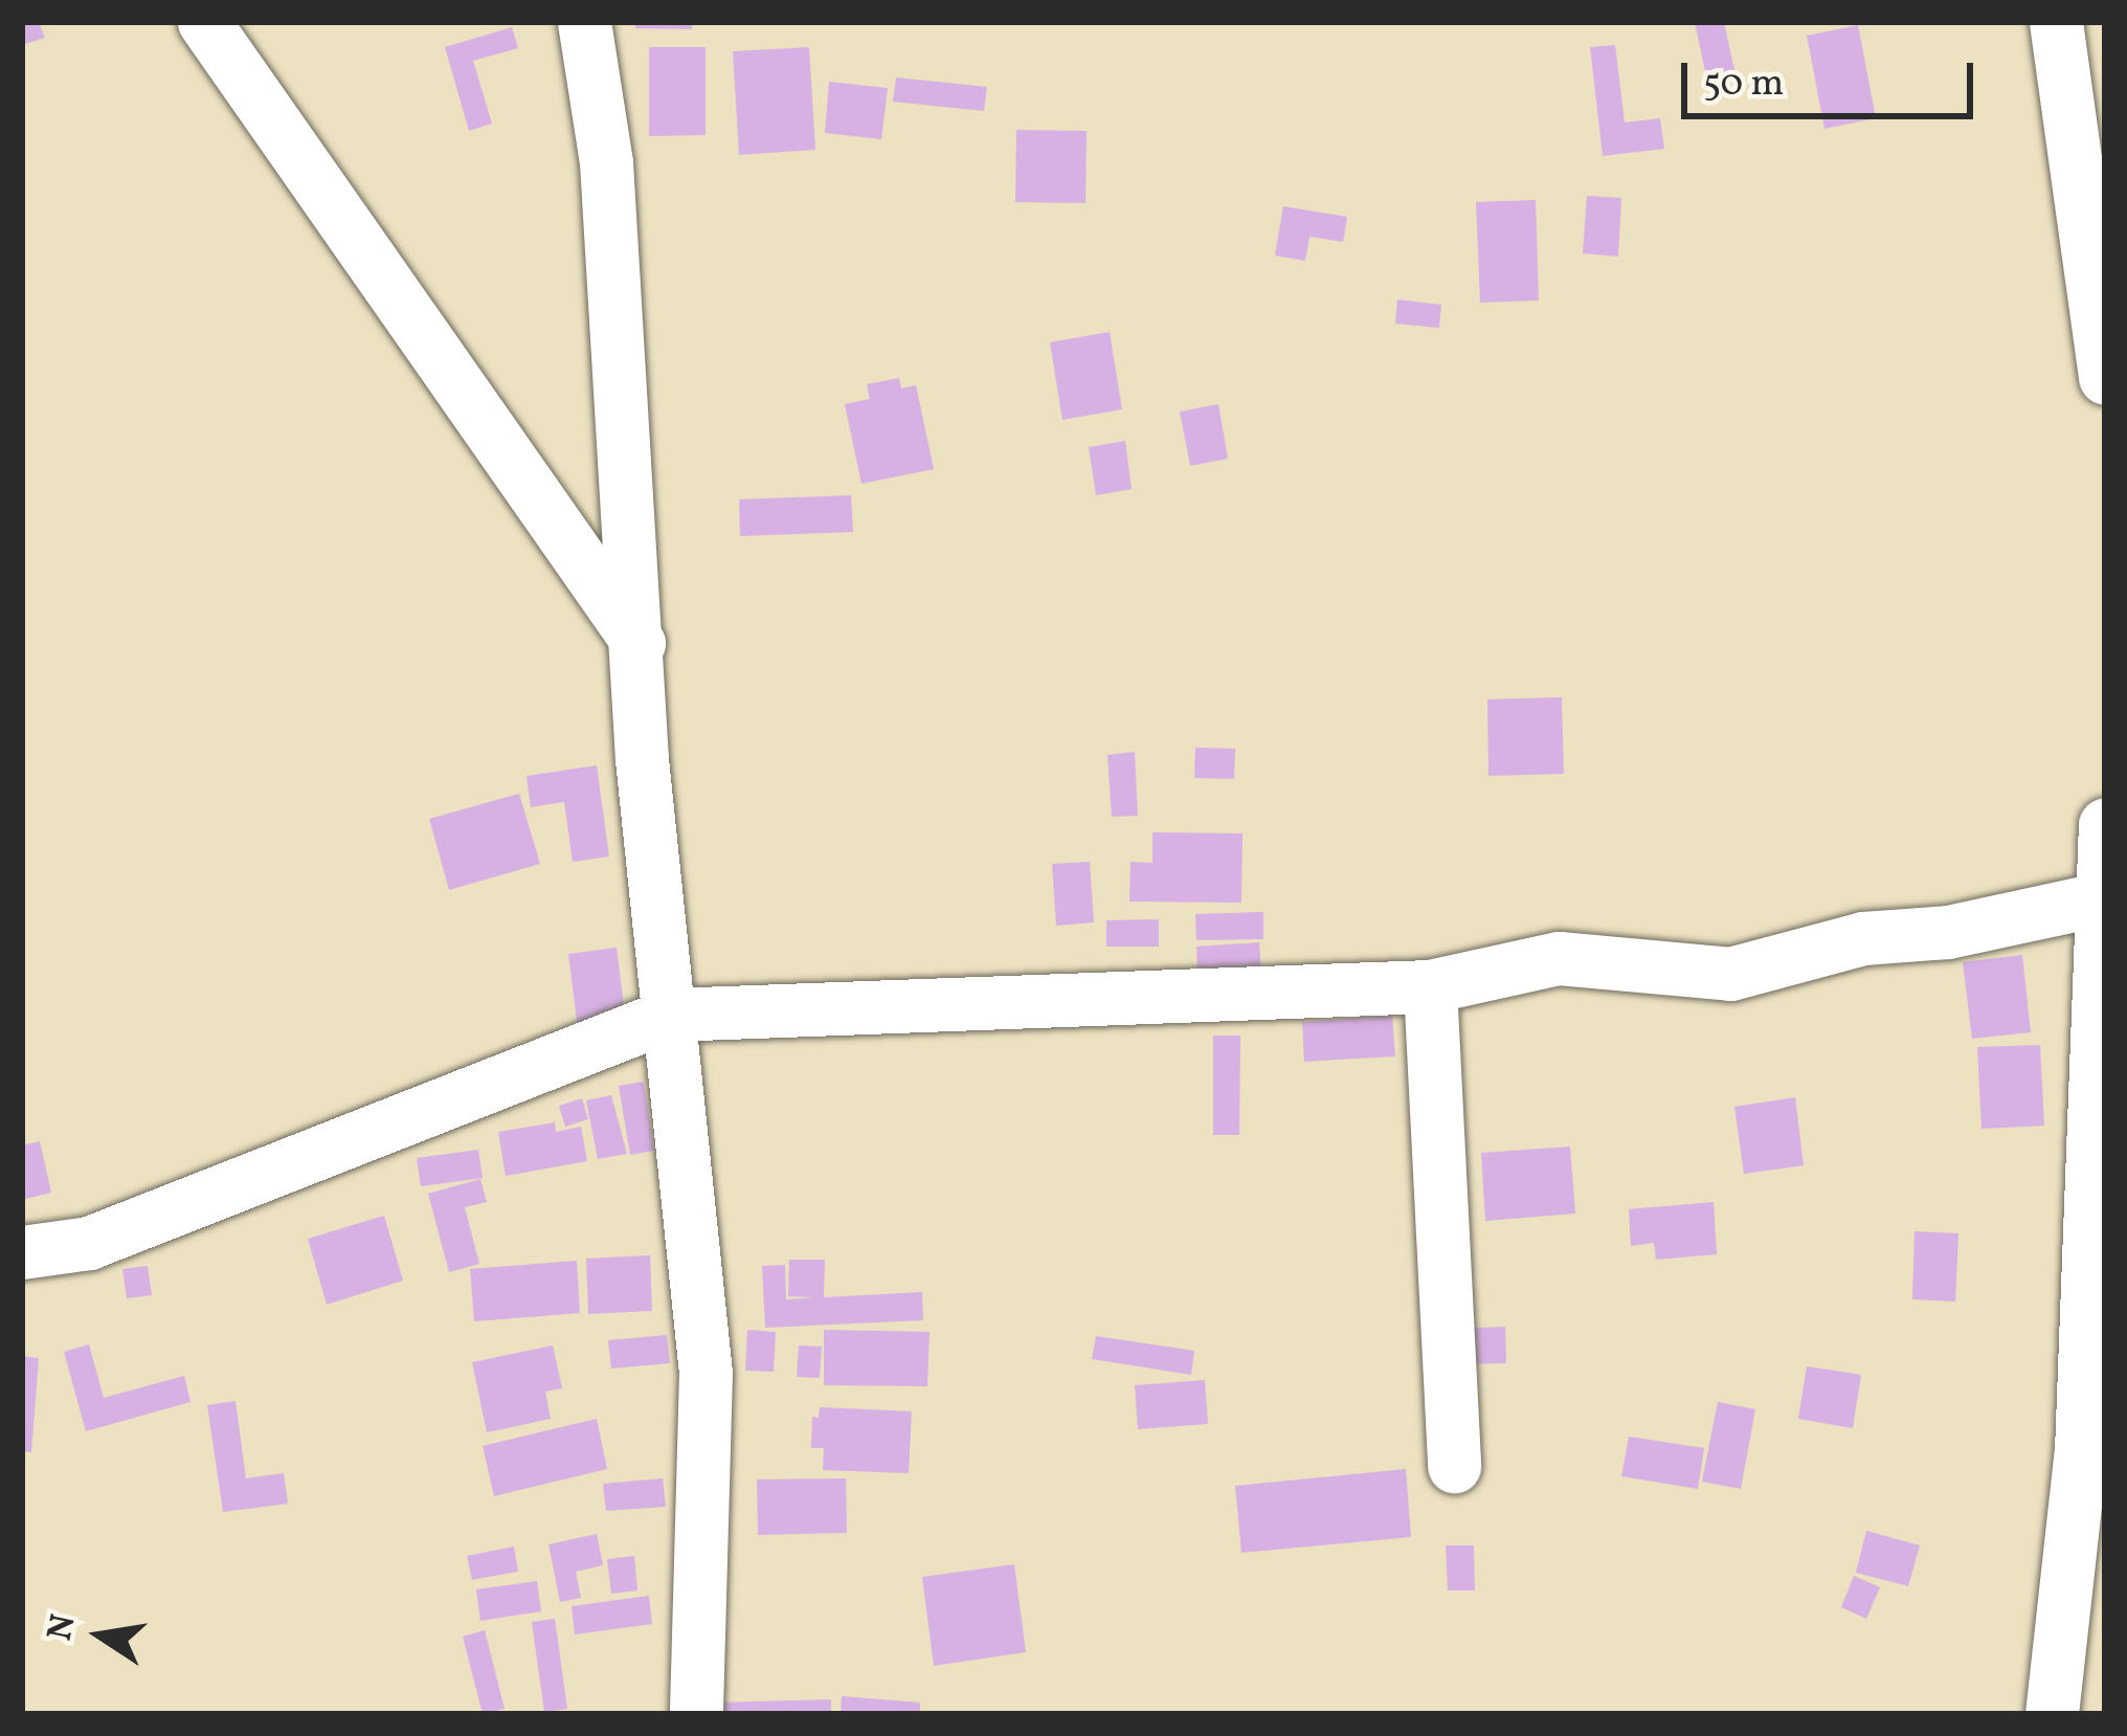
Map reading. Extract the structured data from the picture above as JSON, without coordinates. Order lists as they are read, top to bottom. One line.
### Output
{"scale_bar":"50 m","north":"left"}
